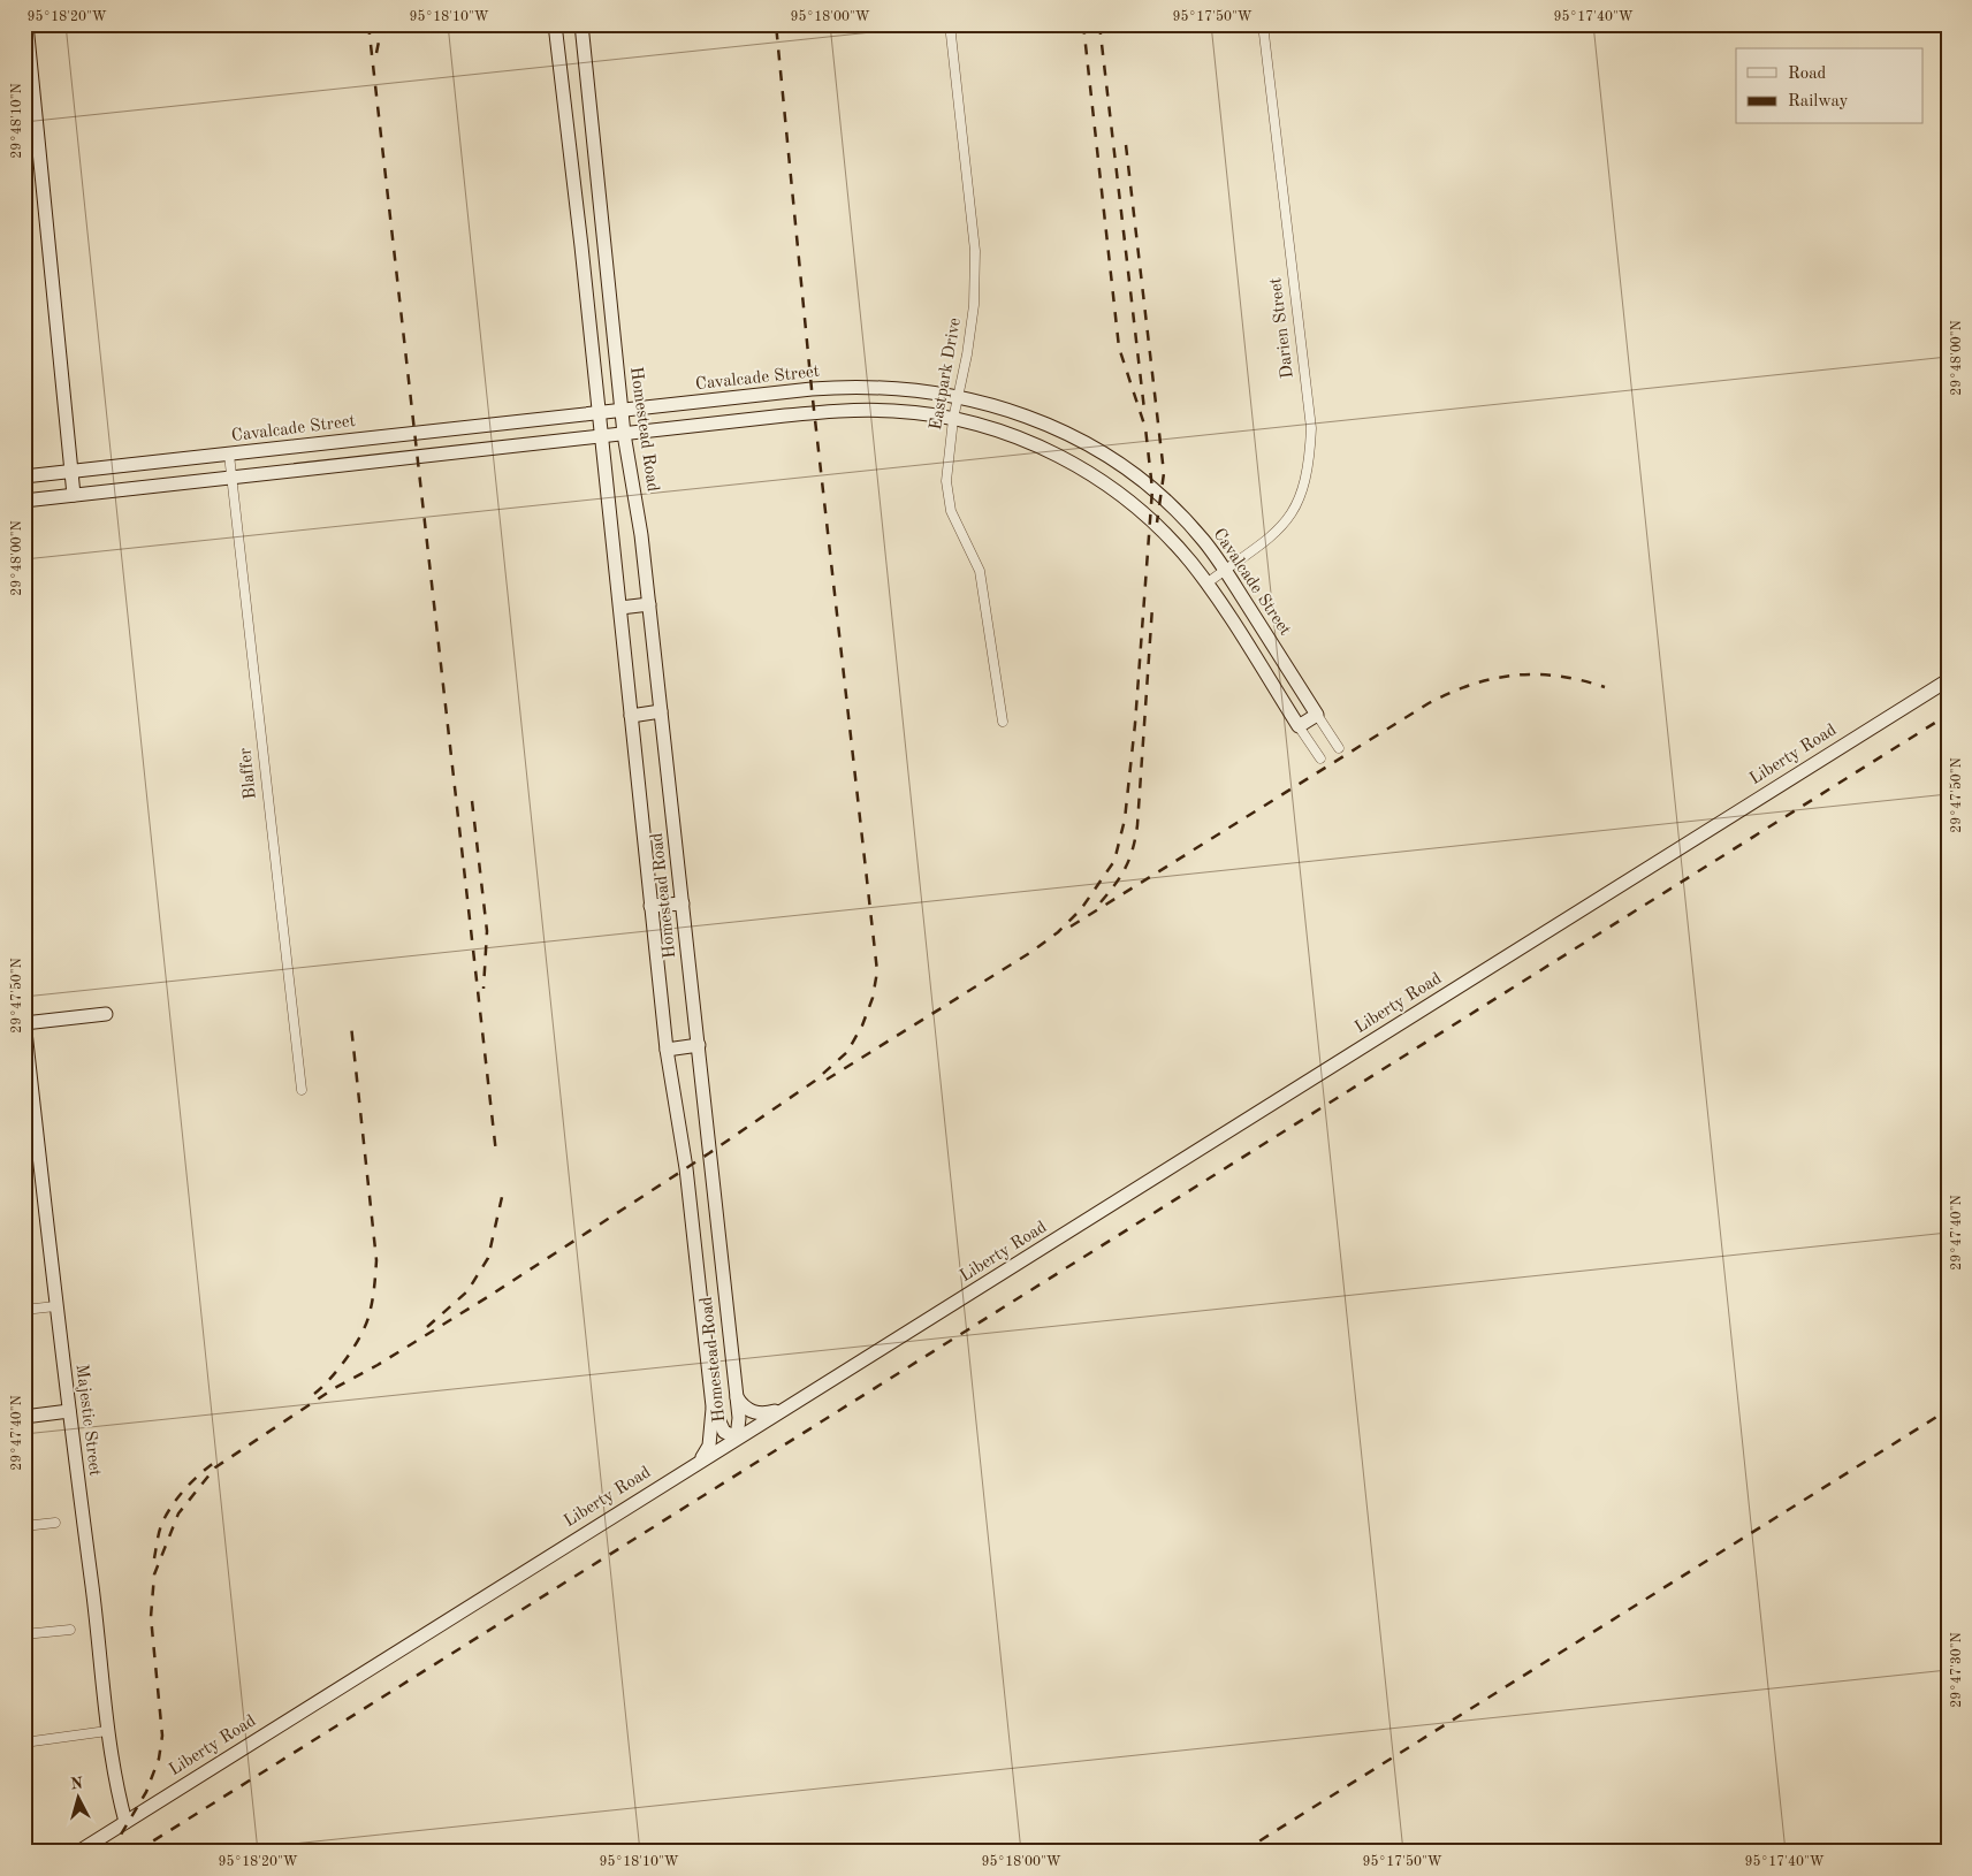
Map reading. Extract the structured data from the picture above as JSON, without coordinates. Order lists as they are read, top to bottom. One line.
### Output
{"streets":{"main road":["Cavalcade Street","Homestead Road","Liberty Road","Majestic Street"],"street":["Darien Street","Eastpark Drive","Blaffer"]},"crossings":[["Darien Street","Cavalcade Street"],["Eastpark Drive","Cavalcade Street"],["Cavalcade Street","Homestead Road"],["Cavalcade Street","Blaffer"],["Homestead Road","Liberty Road"],["Liberty Road","Majestic Street"]],"legend":["Road","Railway"],"north":"top","coordinates":["95°18'20\"W","95°18'10\"W","95°18'00\"W","95°17'50\"W","95°17'40\"W","29°48'10\"N","29°48'00\"N","29°47'50\"N","29°47'40\"N","29°47'30\"N"]}
